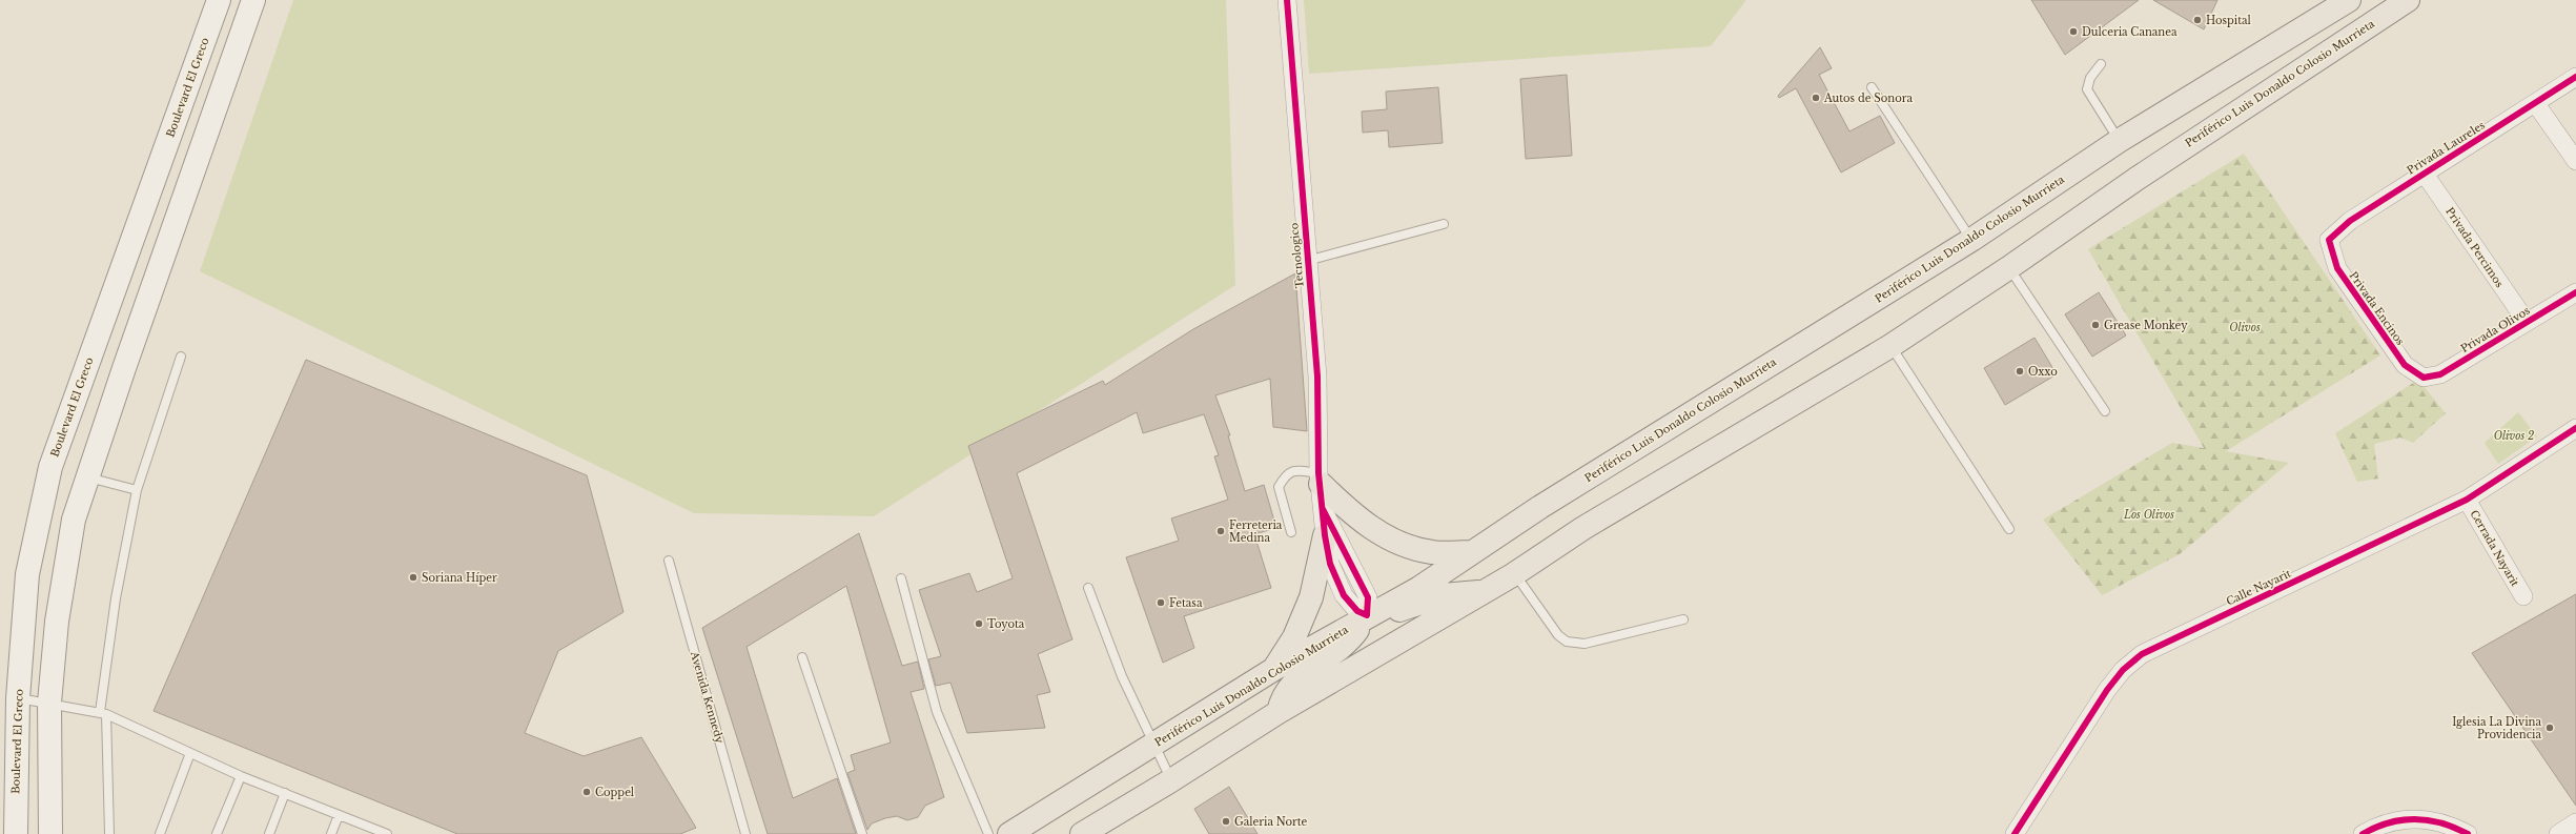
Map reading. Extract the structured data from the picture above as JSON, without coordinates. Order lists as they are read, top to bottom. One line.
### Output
{"streets":{"main road":["Periférico Luis Donaldo Colosio Murrieta","Boulevard El Greco"],"street":["Privada Laureles","Privada Percimos","Tecnologico","Privada Encinos","Privada Olivos","Cerrada Nayarit","Calle Nayarit"],"lane":["Avenida Kennedy"]},"crossings":[["Periférico Luis Donaldo Colosio Murrieta","Tecnologico"],["Privada Laureles","Privada Percimos"],["Privada Laureles","Privada Encinos"],["Privada Percimos","Privada Olivos"],["Privada Encinos","Privada Olivos"],["Cerrada Nayarit","Calle Nayarit"]],"parks":["Olivos","Olivos 2","Los Olivos"],"places":["Hospital","Dulceria Cananea","Autos de Sonora","Grease Monkey","Oxxo","Ferreteria Medina","Soriana Híper","Fetasa","Toyota","Iglesia La Divina Providencia","Coppel","Galeria Norte"]}
